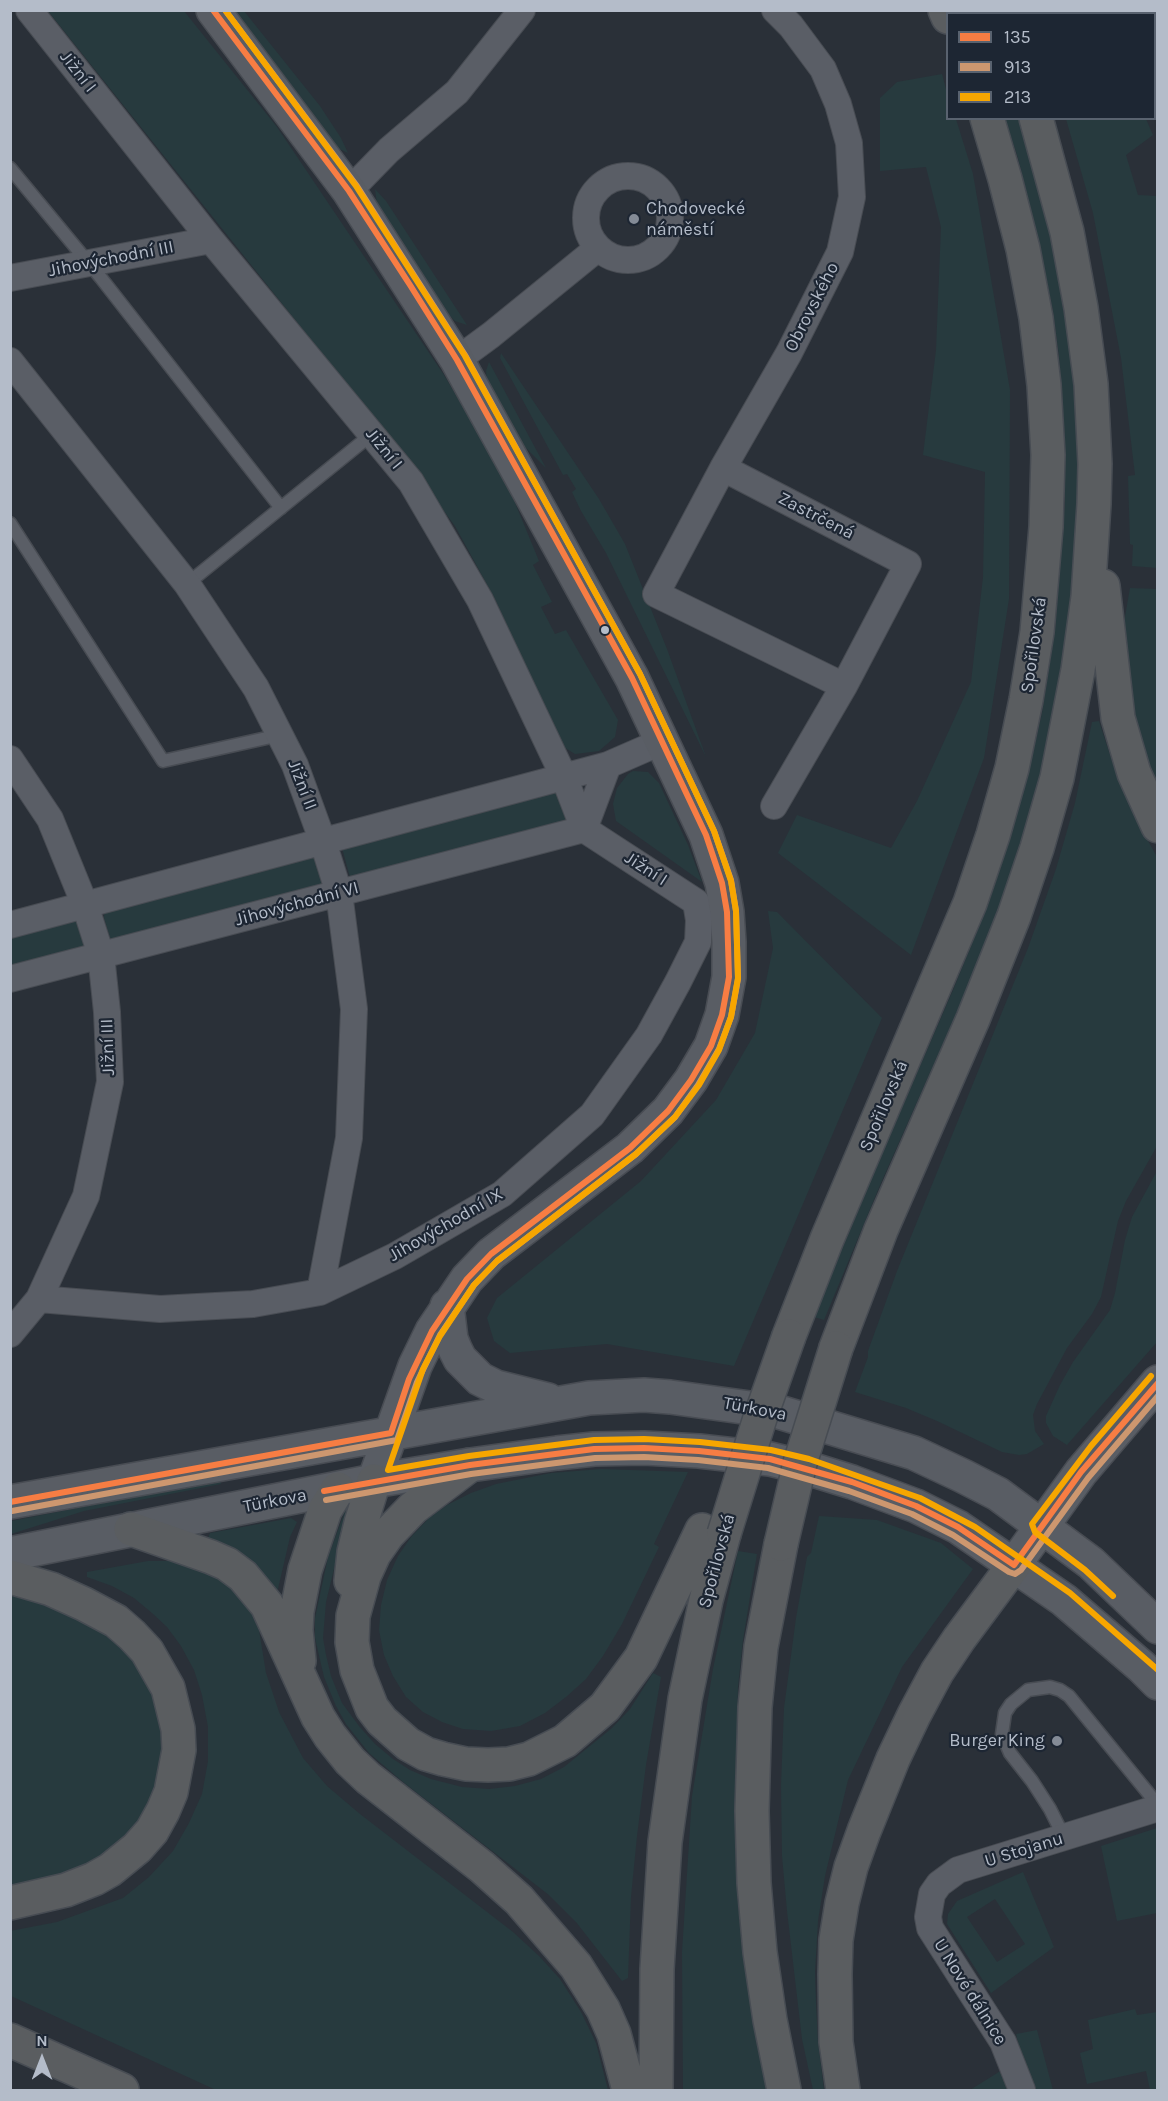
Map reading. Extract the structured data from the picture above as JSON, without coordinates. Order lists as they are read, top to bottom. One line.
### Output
{"streets":{"highway":["Spořilovská"],"main road":["Türkova"],"street":["Jižní I","Jihovýchodní III","Obrovského","Zastrčená","Jižní II","Jihovýchodní VI","Jižní III","Jihovýchodní IX","U Stojanu","U Nové dálnice"]},"crossings":[["Jižní I","Jihovýchodní III"],["Jižní I","Jihovýchodní VI"],["Jižní I","Jihovýchodní IX"],["Obrovského","Zastrčená"],["Jižní II","Jihovýchodní VI"],["Jižní II","Jihovýchodní IX"],["Jihovýchodní VI","Jižní III"],["Jižní III","Jihovýchodní IX"],["U Stojanu","U Nové dálnice"]],"places":["Chodovecké náměstí","Burger King"],"lines":["transit line 135","transit line 913","transit line 213"],"legend":["135","913","213"],"north":"top"}
